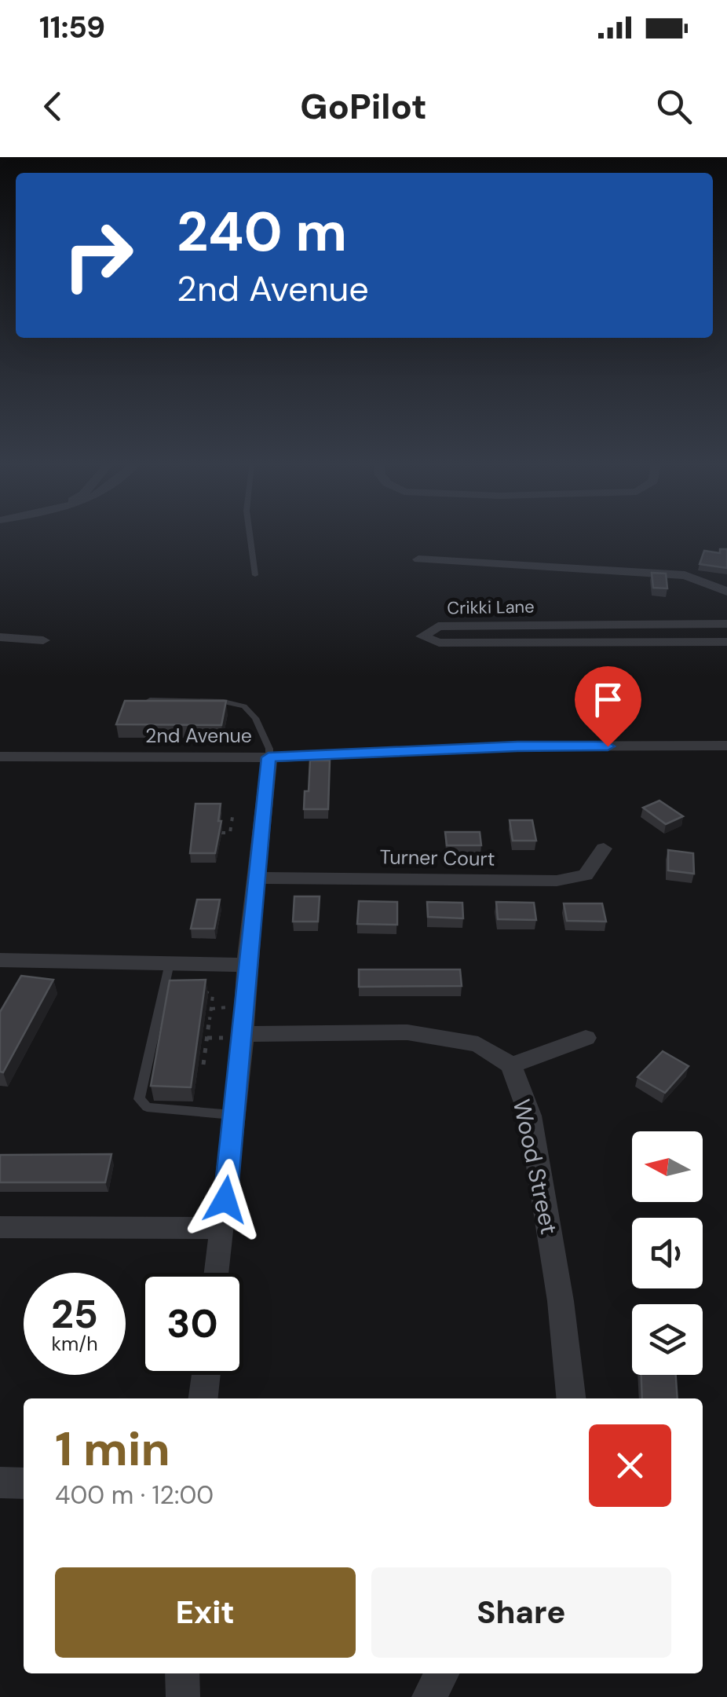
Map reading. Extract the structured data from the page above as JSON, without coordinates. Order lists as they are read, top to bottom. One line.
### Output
{"streets":{"street":["Crikki Lane","2nd Avenue","Turner Court","Wood Street"]},"north":"left","page":{"status":"11:59","header":"GoPilot","turn":["240 m","2nd Avenue"],"speed":"25 km/h","limit":"30","heading":["1 min","400 m · 12:00"],"buttons":["Exit","Share"]}}
